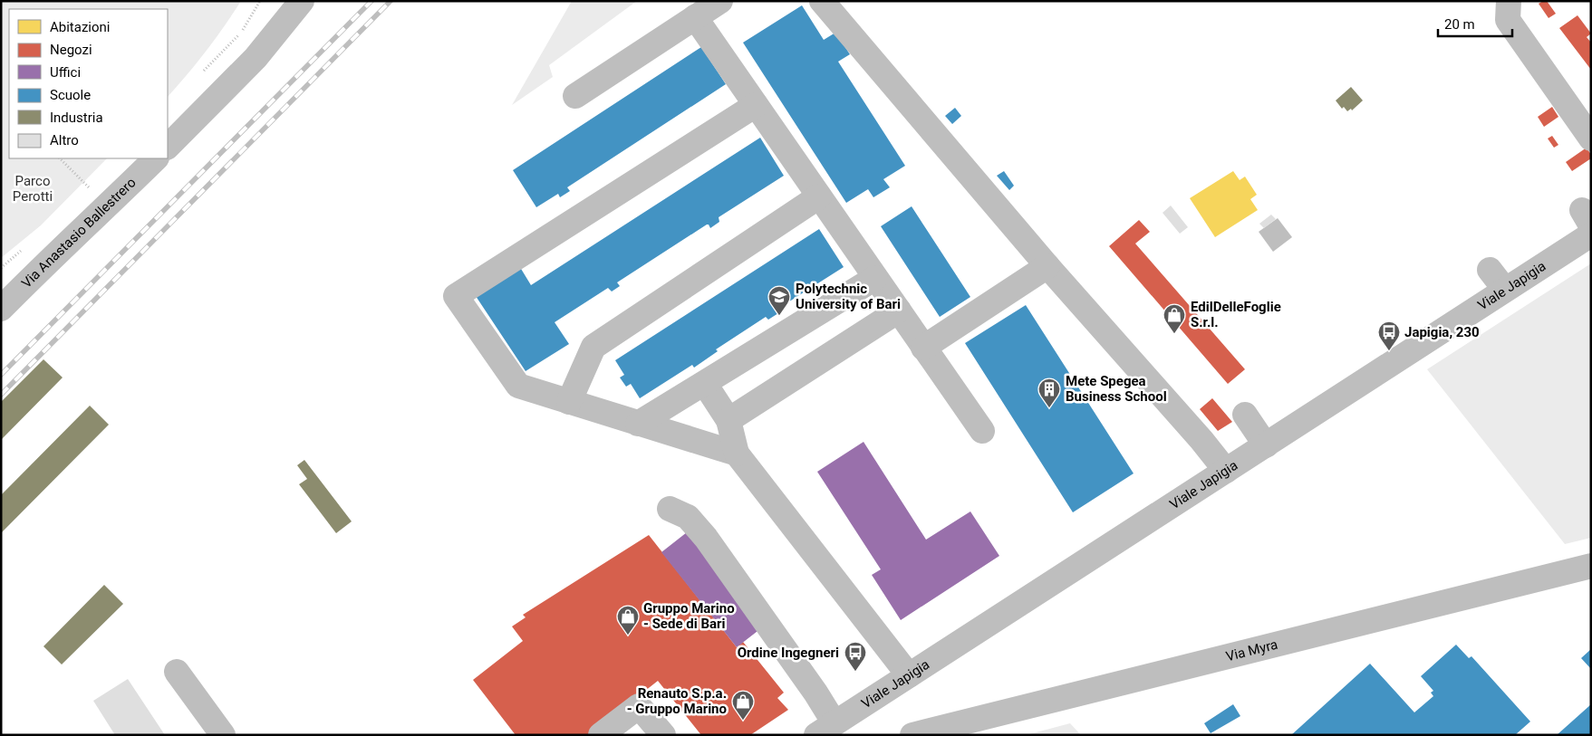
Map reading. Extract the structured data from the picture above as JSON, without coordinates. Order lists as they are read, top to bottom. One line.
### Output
{"streets":{"street":["Via Anastasio Ballestrero","Viale Japigia","Via Myra"]},"parks":["Parco Perotti"],"places":{"school or university":["Polytechnic University of Bari"],"shop":["EdilDelleFoglie S.r.l.","Gruppo Marino - Sede di Bari","Renauto S.p.a. - Gruppo Marino"],"bus stop":["Japigia, 230","Ordine Ingegneri"],"building":["Mete Spegea Business School"]},"legend":["Abitazioni","Negozi","Uffici","Scuole","Industria","Altro"],"scale_bar":"20 m"}
